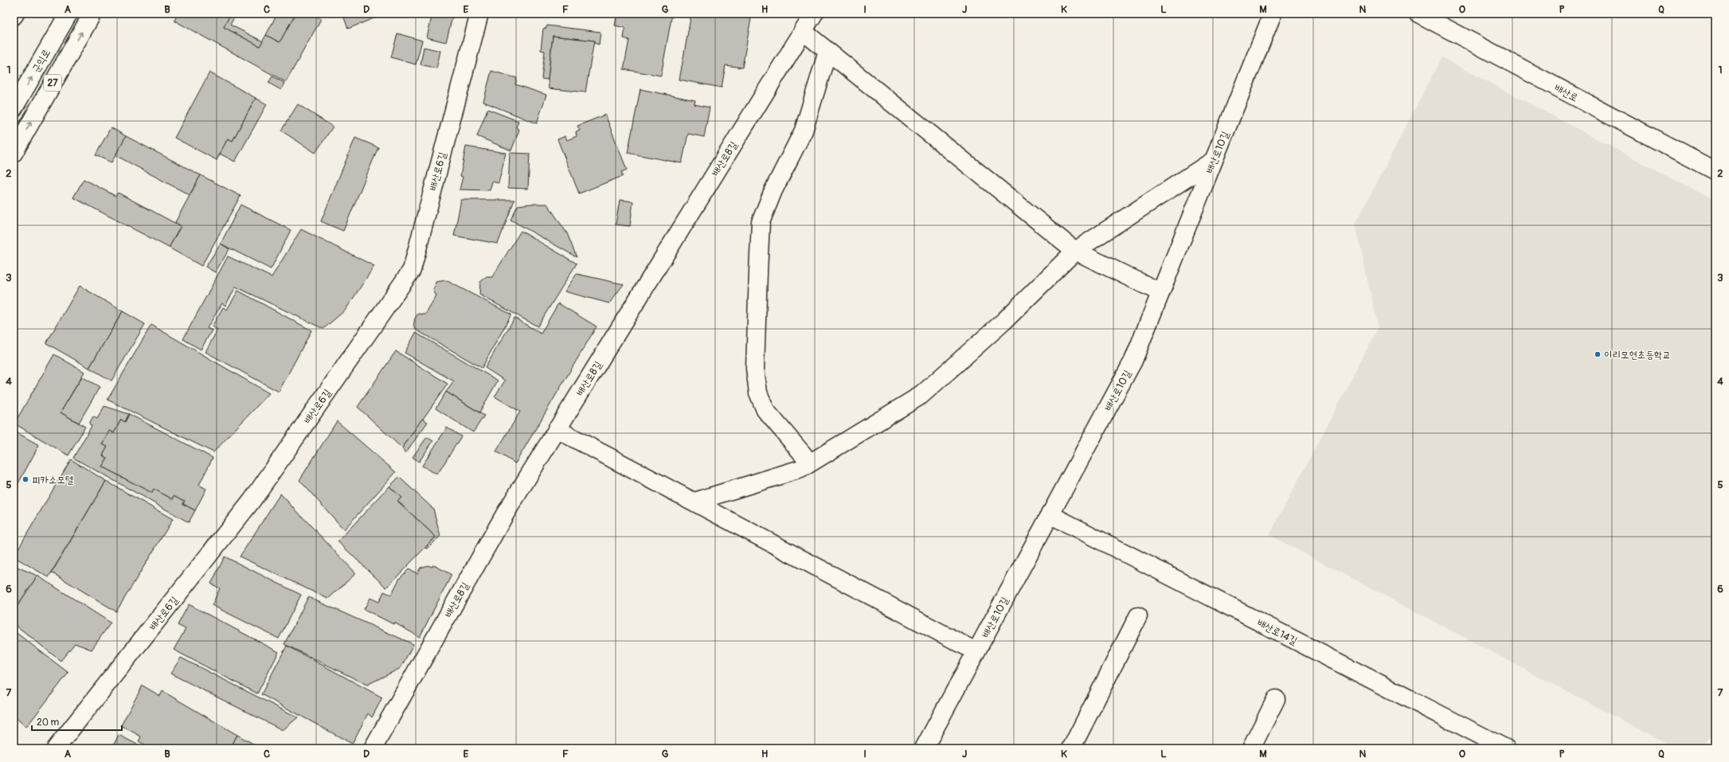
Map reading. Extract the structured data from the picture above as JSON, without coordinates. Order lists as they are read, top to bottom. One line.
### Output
{"streets":{"street":["군익로","27","배산로","배산로10길","배산로8길","배산로6길","배산로14길"]},"crossings":[["배산로10길","배산로14길"]],"places":["이리모현초등학교","피카소모텔"],"scale_bar":"20 m","grid":{"columns":["A","B","C","D","E","F","G","H","I","J","K","L","M","N","O","P","Q"],"rows":["1","2","3","4","5","6","7"]}}
